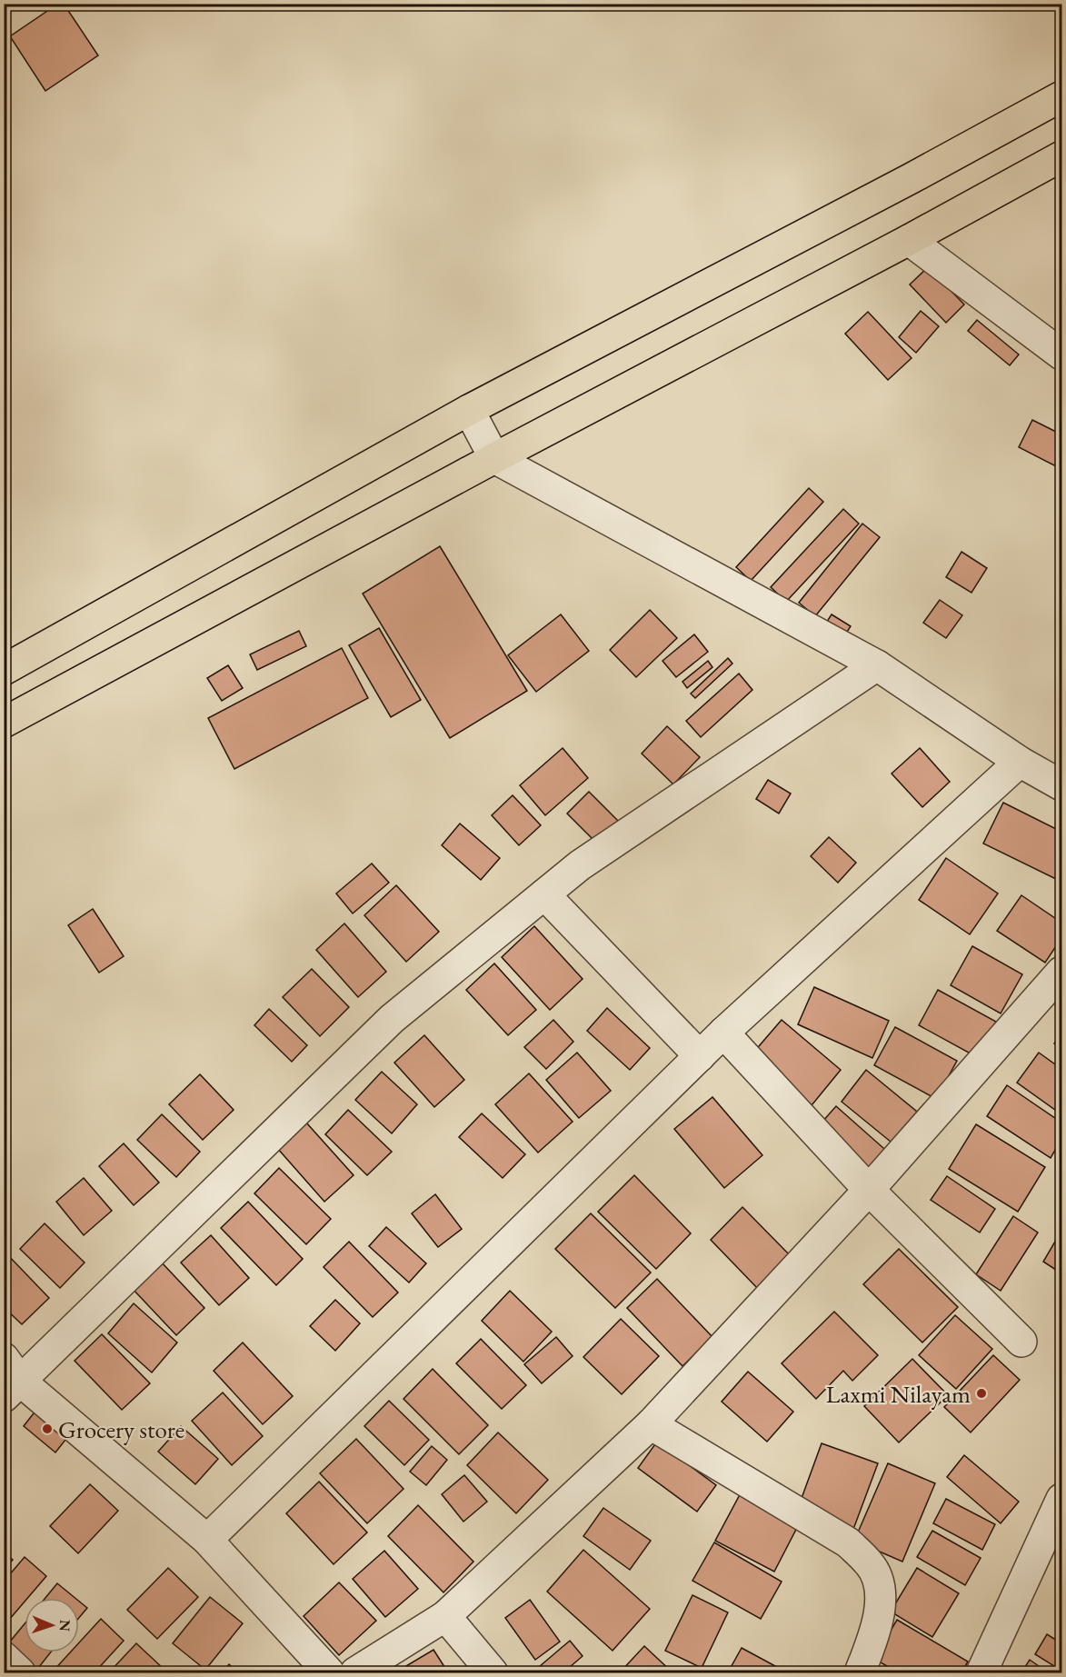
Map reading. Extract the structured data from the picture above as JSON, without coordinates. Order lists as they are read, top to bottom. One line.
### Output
{"places":["Laxmi Nilayam","Grocery store"],"north":"right"}
